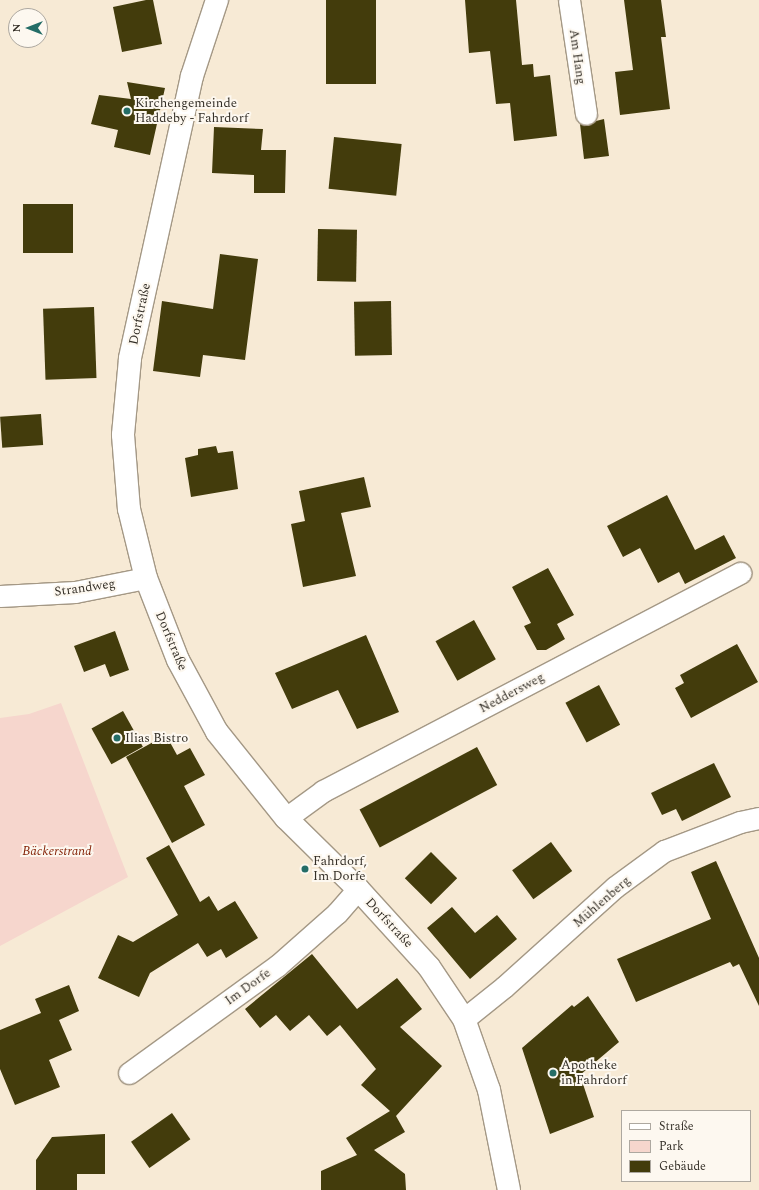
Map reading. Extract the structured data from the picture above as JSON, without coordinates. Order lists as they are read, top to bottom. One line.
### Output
{"streets":{"street":["Am Hang","Dorfstraße","Strandweg","Neddersweg","Mühlenberg","Im Dorfe"]},"crossings":[["Dorfstraße","Strandweg"],["Dorfstraße","Neddersweg"],["Dorfstraße","Mühlenberg"],["Dorfstraße","Im Dorfe"]],"parks":["Bäckerstrand"],"places":["Kirchengemeinde Haddeby - Fahrdorf","Ilias Bistro","Fahrdorf, Im Dorfe","Apotheke in Fahrdorf"],"legend":["Straße","Park","Gebäude"],"north":"left"}
